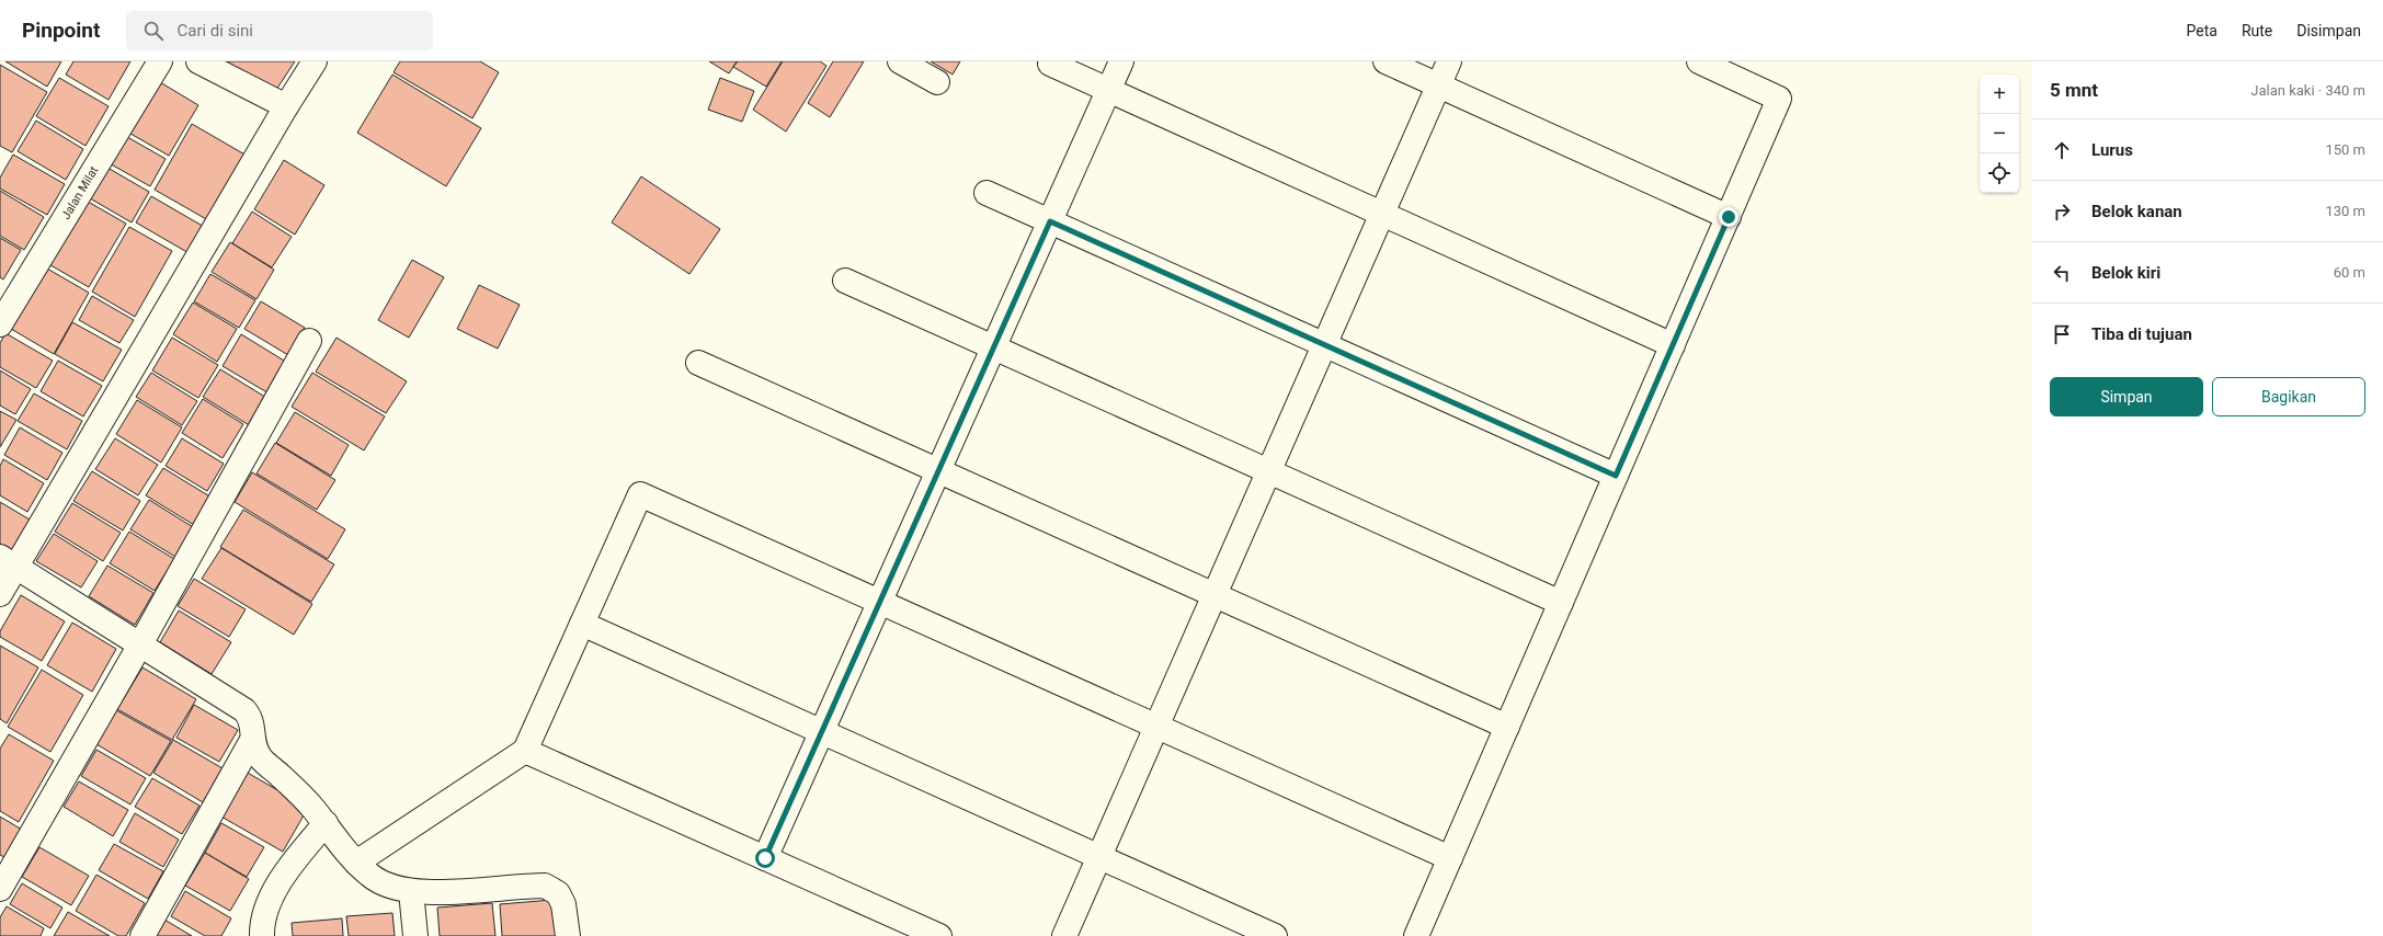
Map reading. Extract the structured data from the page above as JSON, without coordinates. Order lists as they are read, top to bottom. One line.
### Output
{"streets":{"street":["Jalan Milat"]},"page":{"header":"Pinpoint","search":"Cari di sini","nav":["Peta","Rute","Disimpan"],"heading":["5 mnt","Jalan kaki · 340 m"],"map_buttons":["+","−"],"list":[["Lurus","150 m"],["Belok kanan","130 m"],["Belok kiri","60 m"],"Tiba di tujuan"],"buttons":["Simpan","Bagikan"]}}
